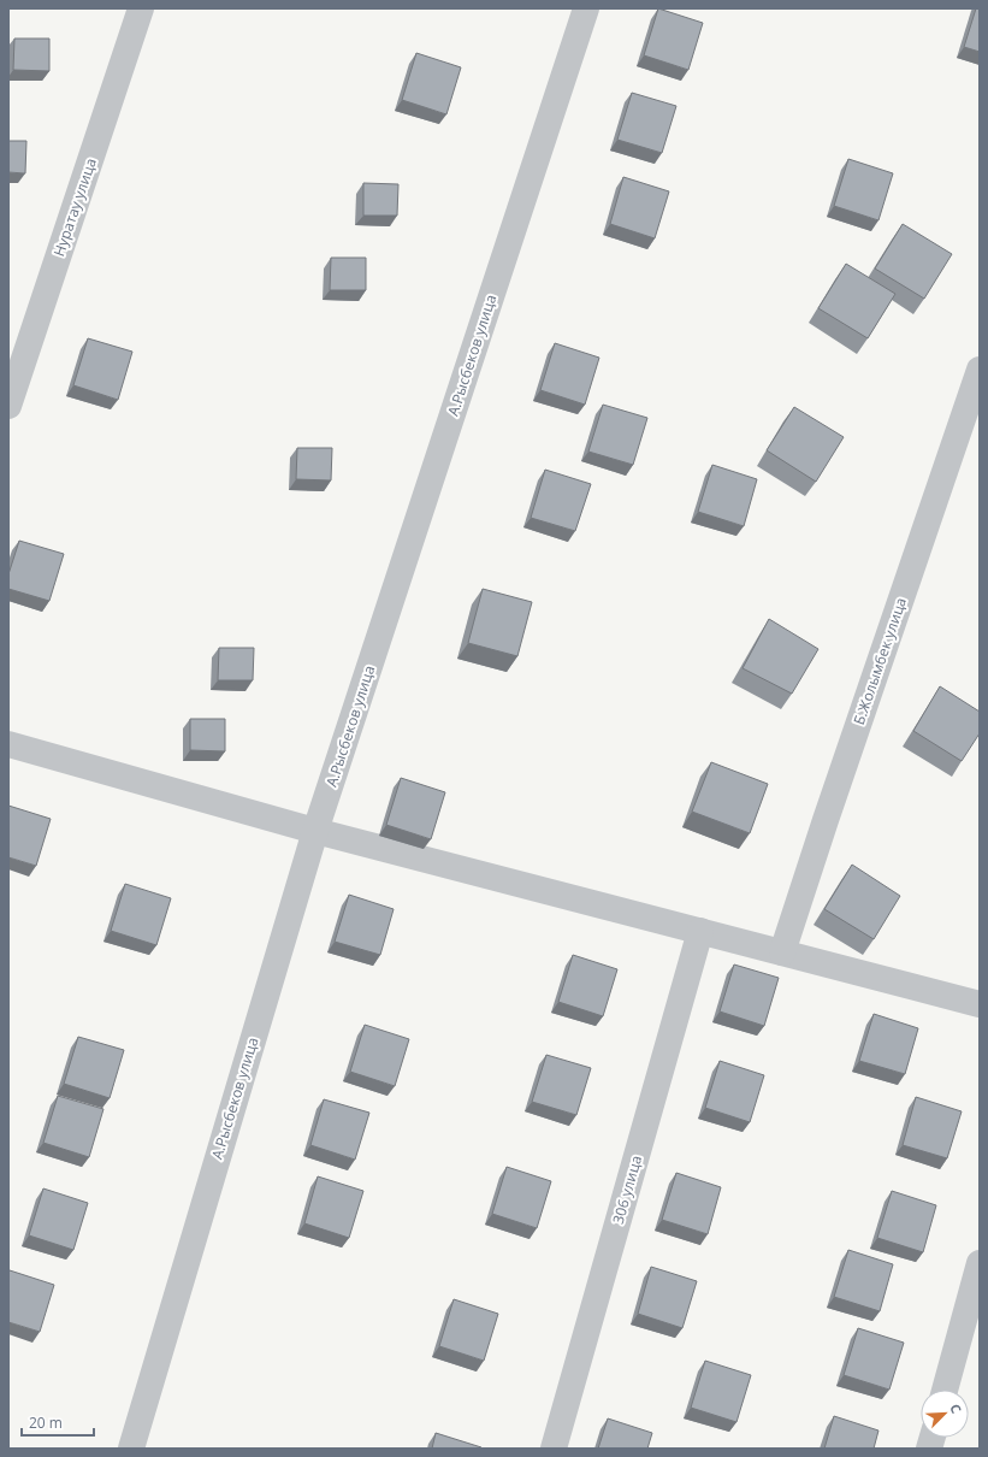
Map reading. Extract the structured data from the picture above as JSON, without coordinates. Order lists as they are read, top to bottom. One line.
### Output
{"streets":{"street":["Нуратау улица","А.Рысбеков улица","Б.Жолымбек улица","306 улица"]},"scale_bar":"20 m","north":"top right"}
